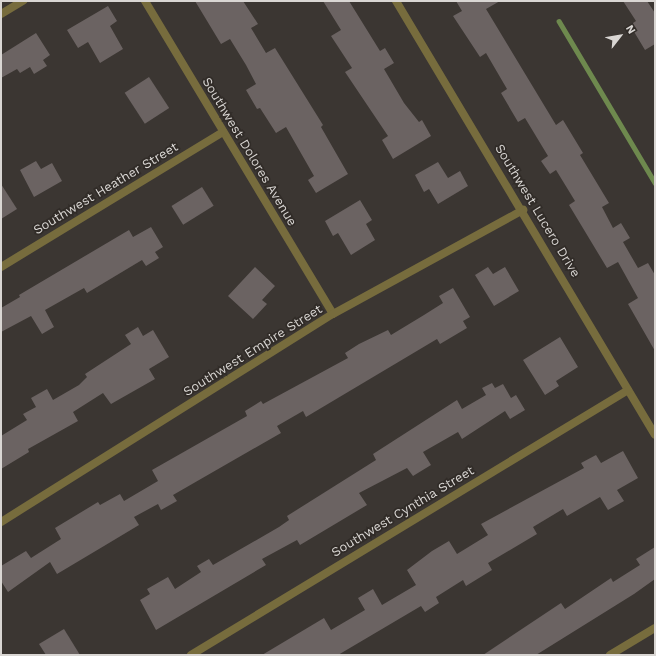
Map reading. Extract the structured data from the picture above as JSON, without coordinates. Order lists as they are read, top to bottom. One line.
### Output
{"streets":{"street":["Southwest Dolores Avenue","Southwest Heather Street","Southwest Lucero Drive","Southwest Empire Street","Southwest Cynthia Street"]},"crossings":[["Southwest Dolores Avenue","Southwest Heather Street"],["Southwest Dolores Avenue","Southwest Empire Street"],["Southwest Lucero Drive","Southwest Empire Street"],["Southwest Lucero Drive","Southwest Cynthia Street"]],"north":"top right"}
